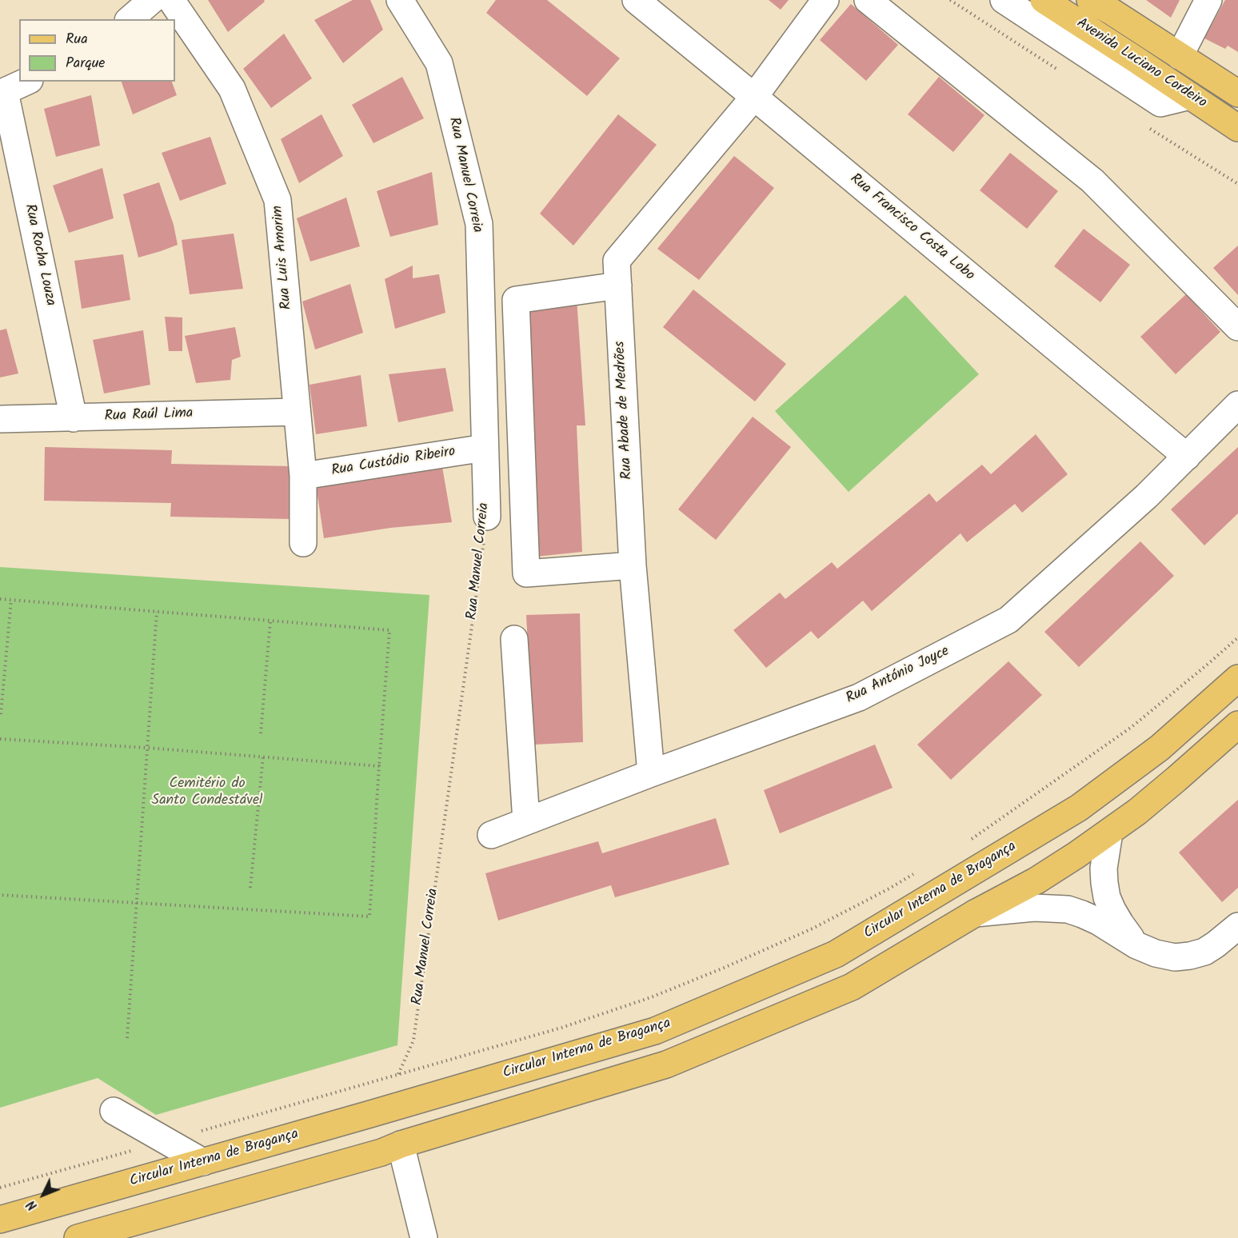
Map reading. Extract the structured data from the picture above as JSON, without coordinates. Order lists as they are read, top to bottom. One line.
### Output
{"streets":{"main road":["Avenida Luciano Cordeiro","Circular Interna de Bragança"],"street":["Rua Manuel Correia","Rua Francisco Costa Lobo","Rua Rocha Louza","Rua Luis Amorim","Rua Abade de Medrões","Rua Raúl Lima","Rua Custódio Ribeiro","Rua António Joyce"]},"crossings":[["Rua Manuel Correia","Rua Custódio Ribeiro"],["Rua Francisco Costa Lobo","Rua Abade de Medrões"],["Rua Francisco Costa Lobo","Rua António Joyce"],["Rua Rocha Louza","Rua Raúl Lima"],["Rua Luis Amorim","Rua Raúl Lima"],["Rua Luis Amorim","Rua Custódio Ribeiro"],["Rua Abade de Medrões","Rua António Joyce"]],"parks":["Cemitério do Santo Condestável"],"legend":["Rua","Parque"],"north":"bottom left"}
